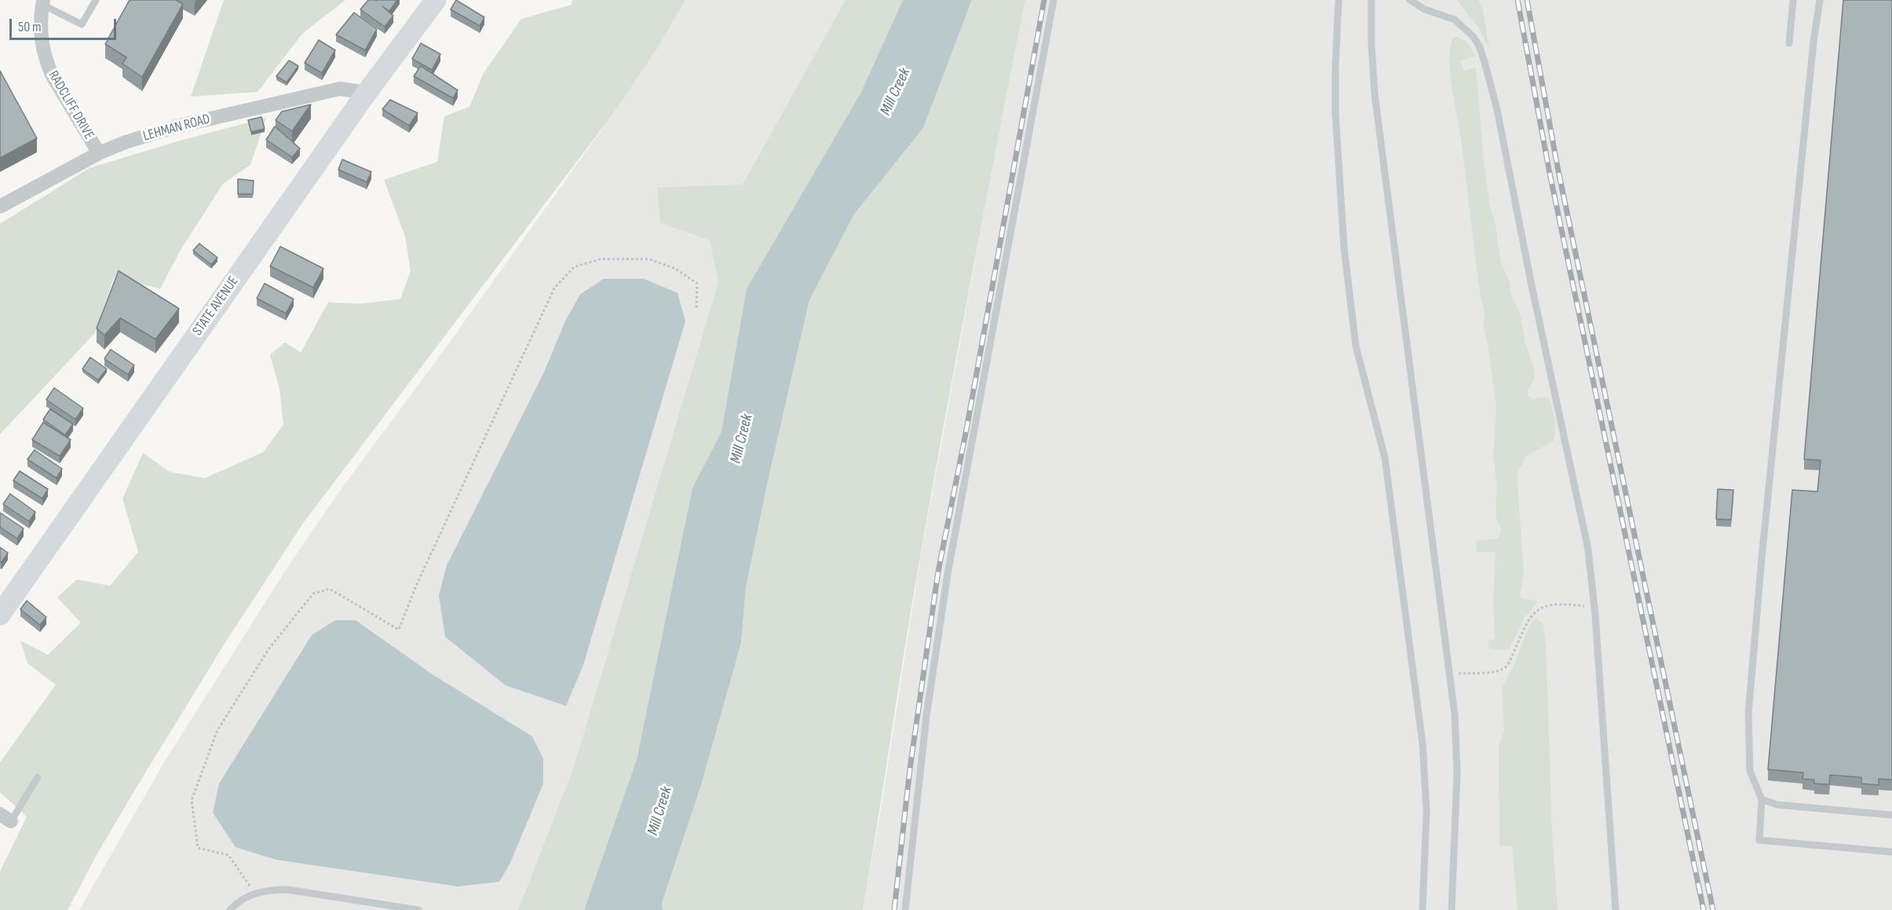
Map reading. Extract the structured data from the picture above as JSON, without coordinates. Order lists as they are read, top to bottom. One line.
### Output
{"streets":{"main road":["STATE AVENUE"],"street":["RADCLIFF DRIVE","LEHMAN ROAD"]},"crossings":[["RADCLIFF DRIVE","LEHMAN ROAD"],["LEHMAN ROAD","STATE AVENUE"]],"water":["Mill Creek"],"scale_bar":"50 m"}
